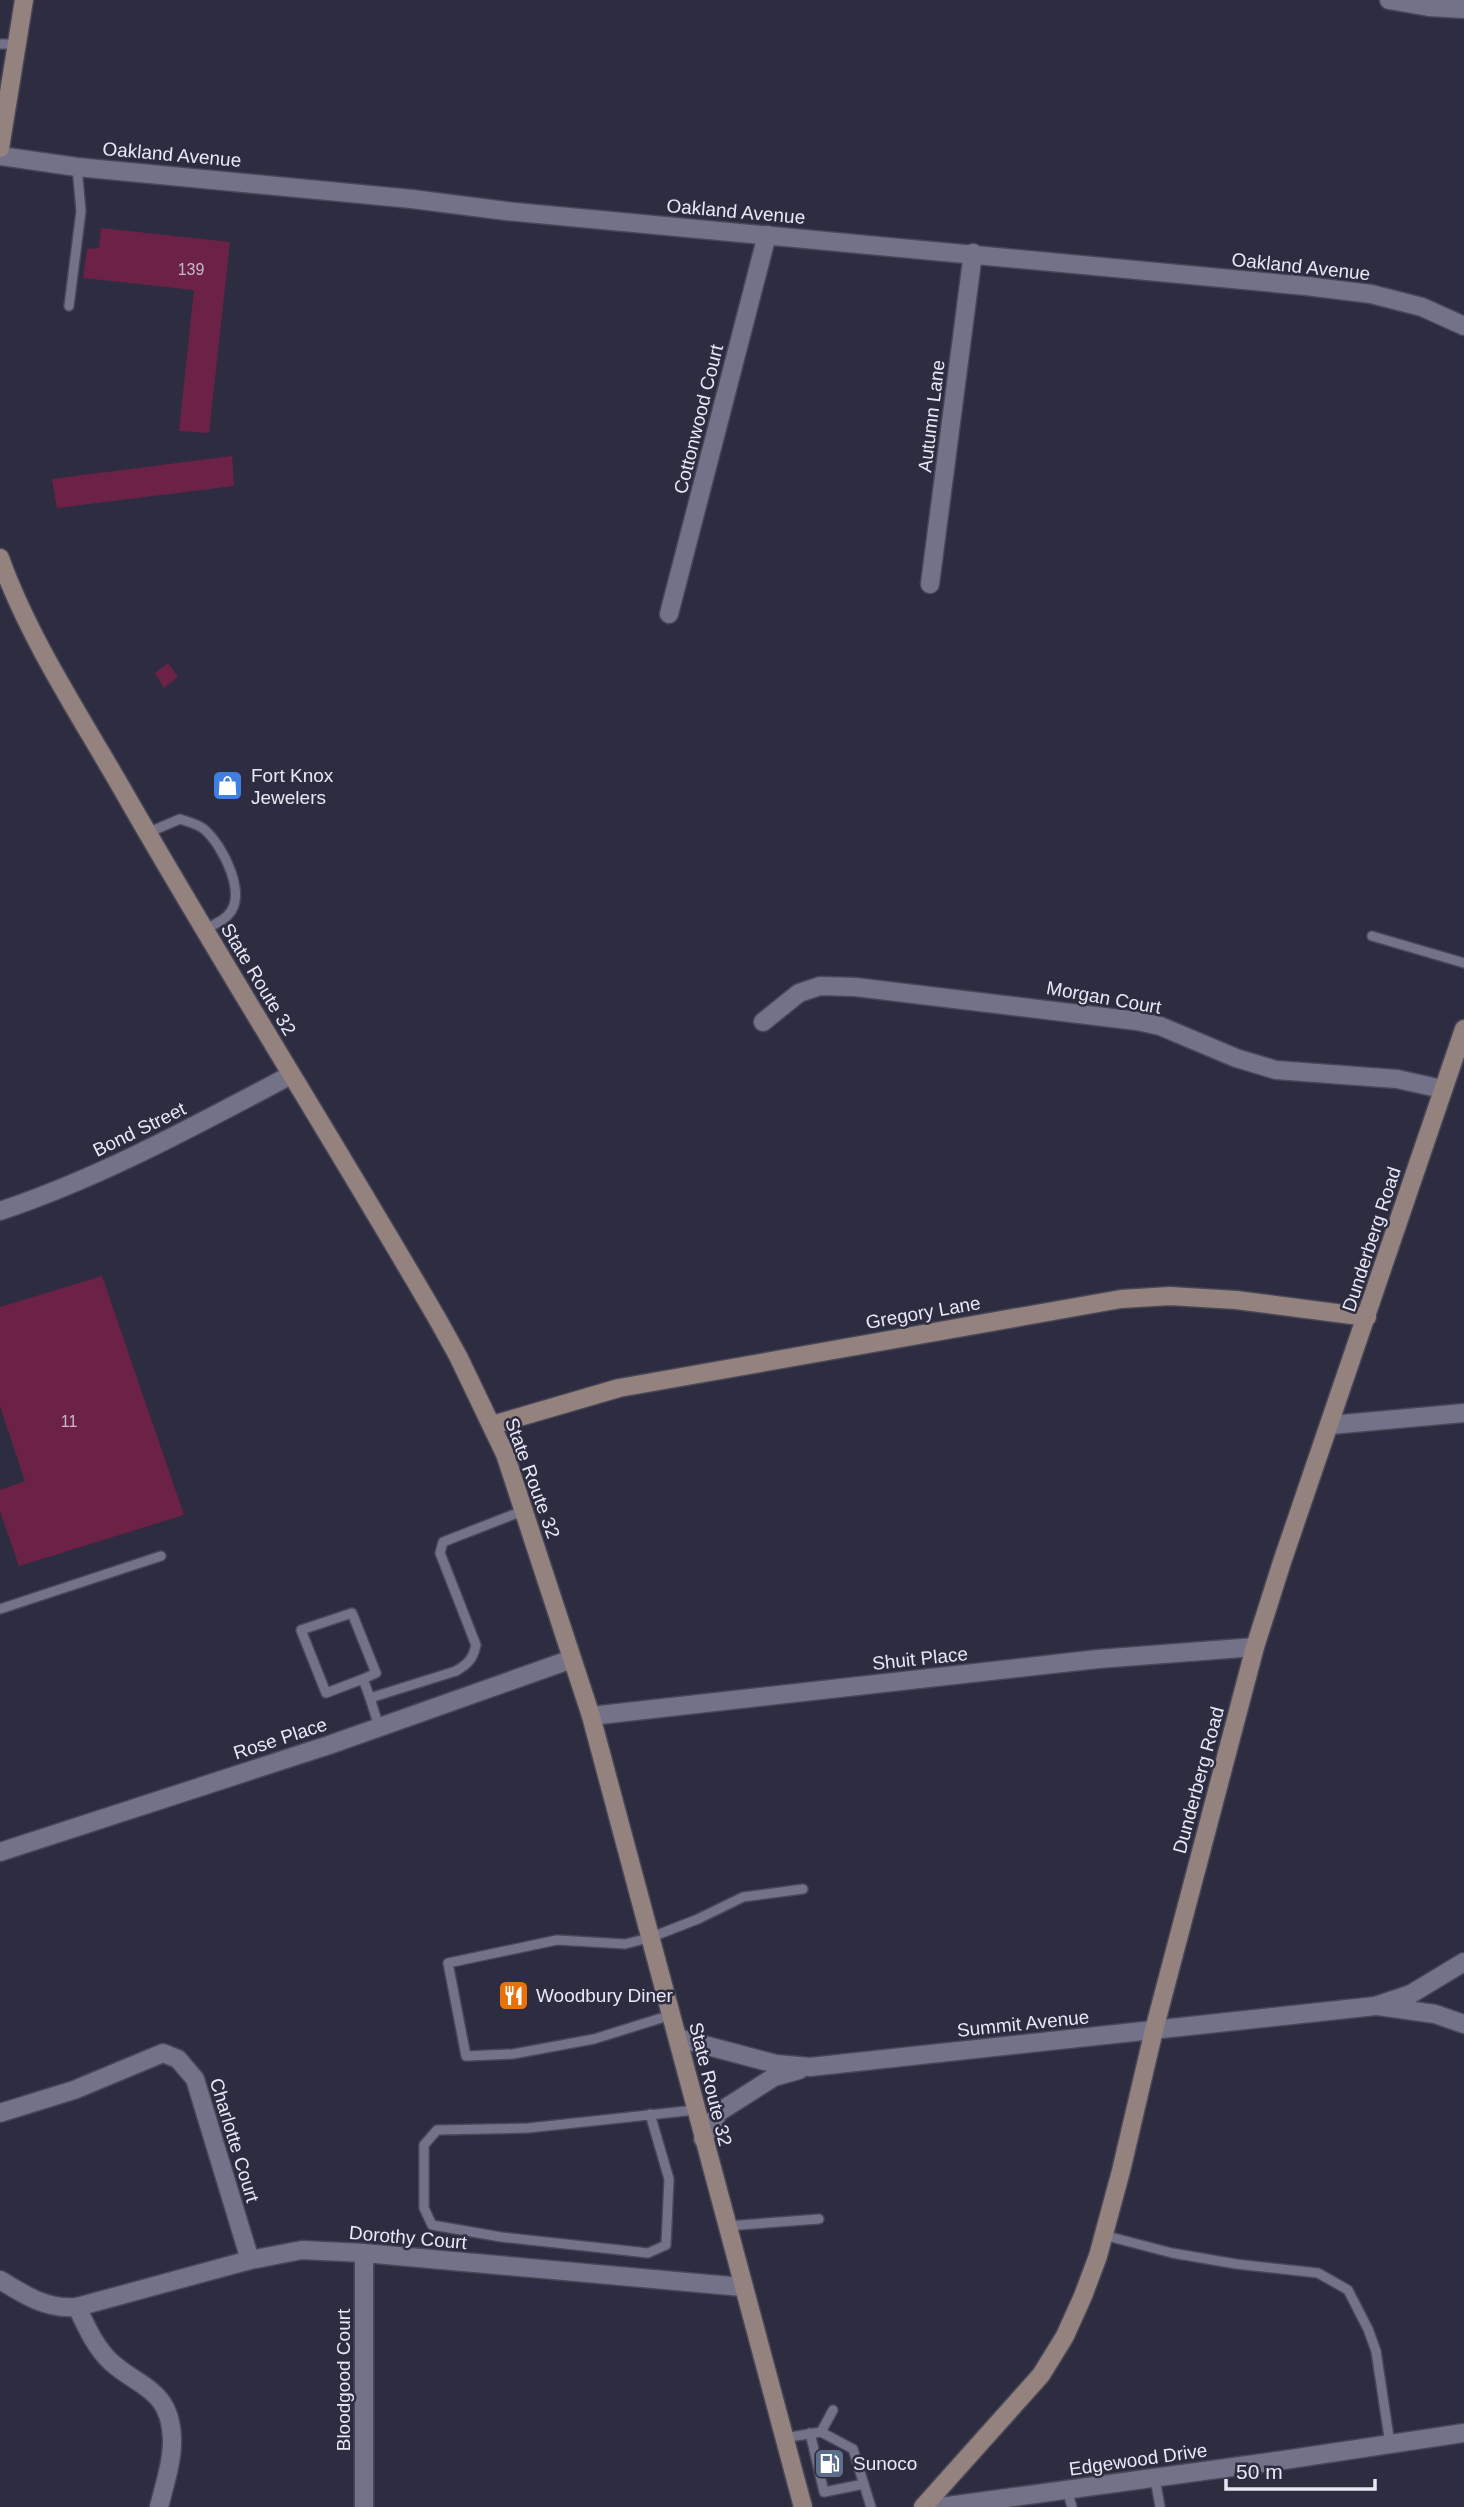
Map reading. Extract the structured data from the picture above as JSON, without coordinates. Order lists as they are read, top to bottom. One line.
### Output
{"streets":{"street":["Oakland Avenue","Autumn Lane","Cottonwood Court","State Route 32","Morgan Court","Bond Street","Dunderberg Road","Gregory Lane","Shuit Place","Rose Place","Summit Avenue","Charlotte Court","Dorothy Court","Bloodgood Court","Edgewood Drive"]},"crossings":[["Oakland Avenue","Autumn Lane"],["Oakland Avenue","Cottonwood Court"],["State Route 32","Bond Street"],["State Route 32","Gregory Lane"],["State Route 32","Shuit Place"],["State Route 32","Rose Place"],["State Route 32","Summit Avenue"],["State Route 32","Dorothy Court"],["Morgan Court","Dunderberg Road"],["Dunderberg Road","Gregory Lane"],["Dunderberg Road","Shuit Place"],["Dunderberg Road","Summit Avenue"],["Charlotte Court","Dorothy Court"],["Dorothy Court","Bloodgood Court"]],"places":{"shop":["Fort Knox Jewelers"],"restaurant":["Woodbury Diner"],"fuel station":["Sunoco"]},"house_numbers":["139","11"],"scale_bar":"50 m"}
